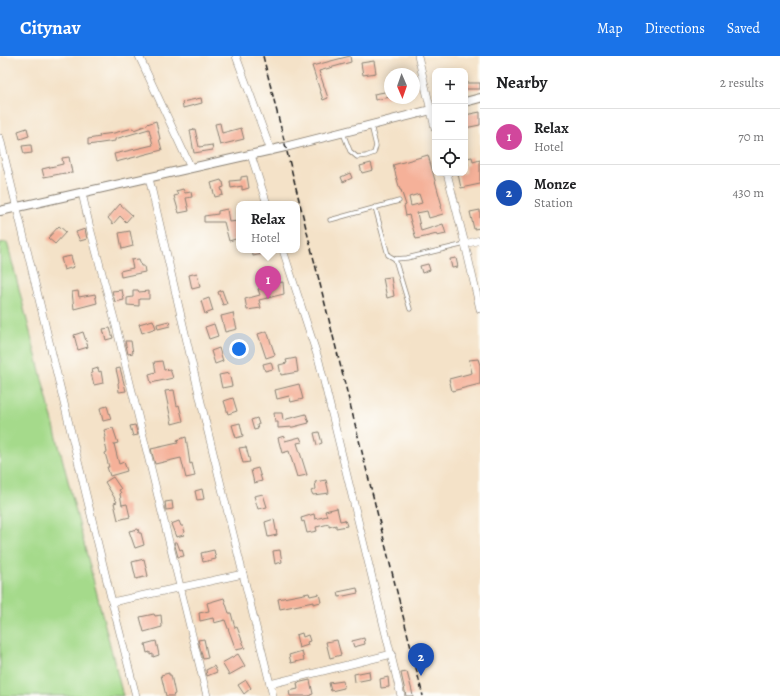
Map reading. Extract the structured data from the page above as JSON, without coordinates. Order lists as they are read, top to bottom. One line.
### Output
{"north":"bottom","page":{"header":"Citynav","nav":["Map","Directions","Saved"],"heading":["Nearby","2 results"],"map_buttons":["+","−"],"list":[{"mark":"1","name":"Relax","note":"Hotel","value":"70 m"},{"mark":"2","name":"Monze","note":"Station","value":"430 m"}],"popup":["Relax","Hotel"],"pins":["1","2"]}}
